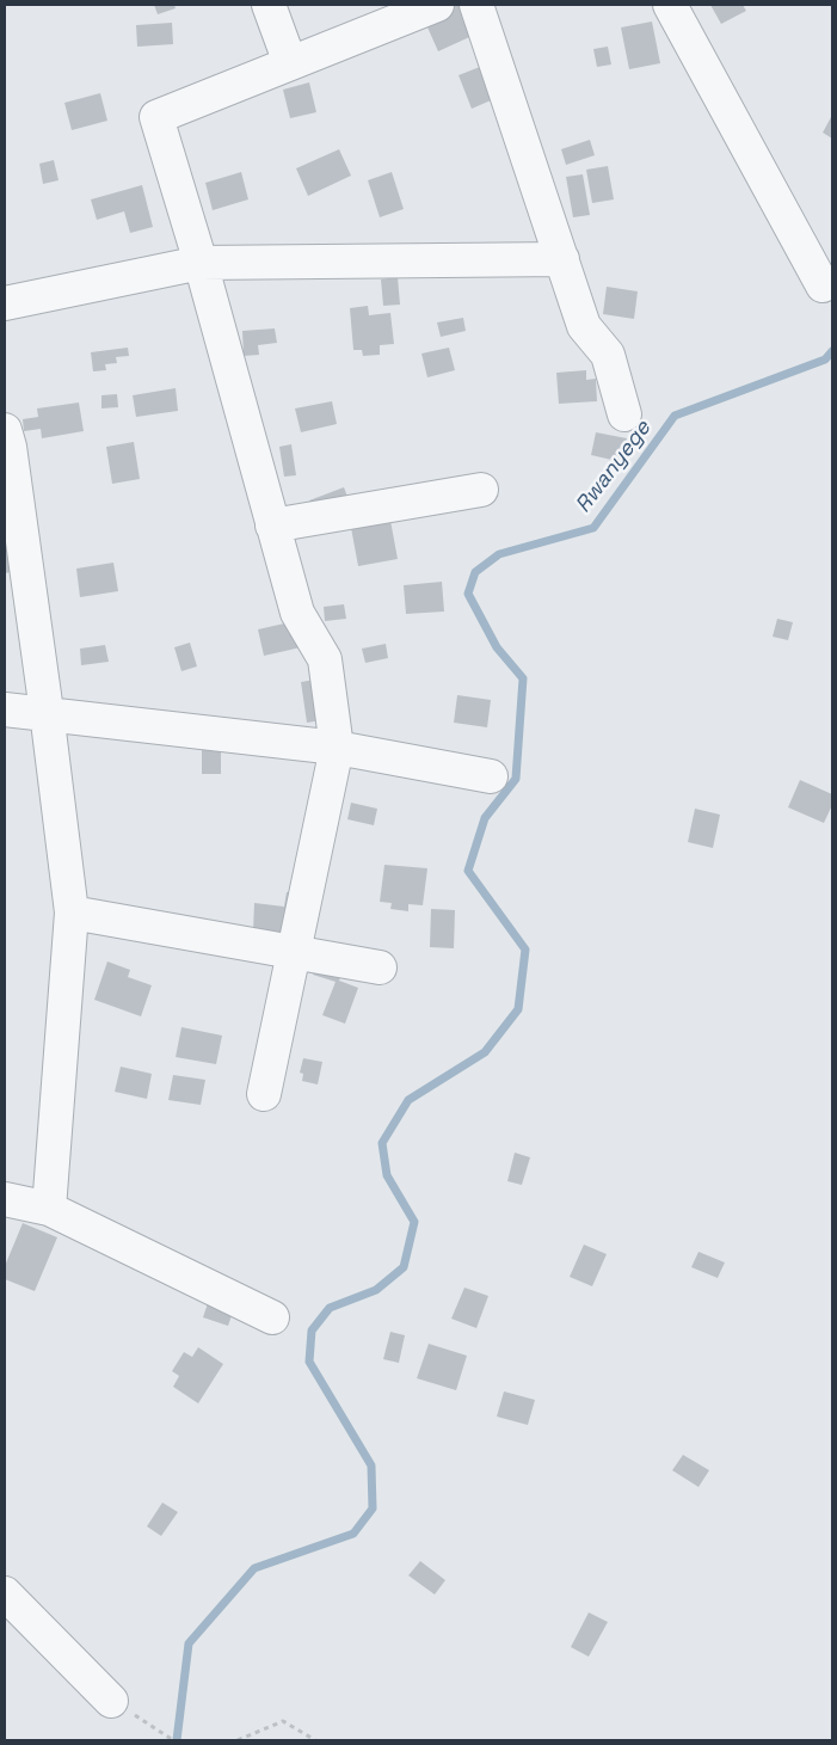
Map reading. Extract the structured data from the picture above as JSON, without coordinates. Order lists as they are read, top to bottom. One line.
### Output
{"water":["Rwanyege"]}
